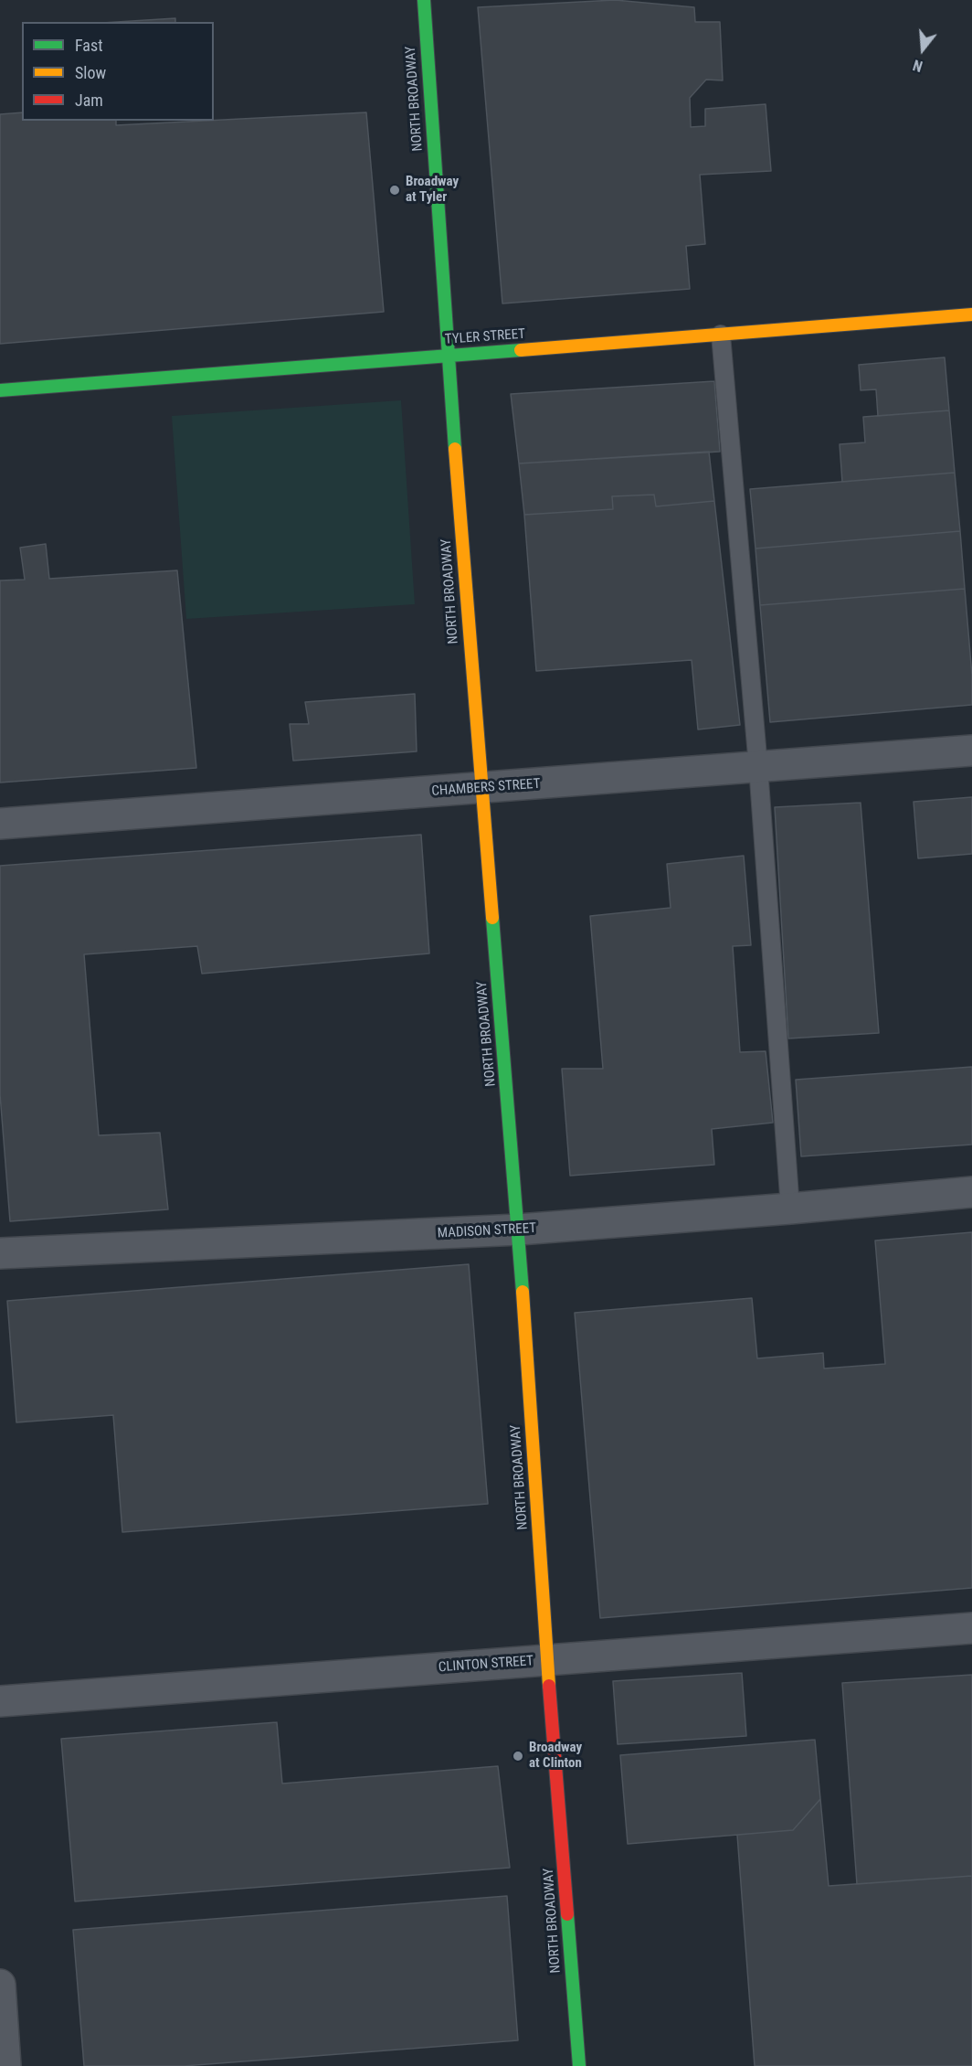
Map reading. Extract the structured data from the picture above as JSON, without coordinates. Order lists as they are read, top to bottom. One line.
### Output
{"streets":{"main road":["NORTH BROADWAY","TYLER STREET"],"street":["CHAMBERS STREET","MADISON STREET","CLINTON STREET"]},"crossings":[["NORTH BROADWAY","TYLER STREET"],["NORTH BROADWAY","CHAMBERS STREET"],["NORTH BROADWAY","MADISON STREET"],["NORTH BROADWAY","CLINTON STREET"]],"places":["Broadway at Tyler","Broadway at Clinton"],"legend":["Fast","Slow","Jam"],"north":"bottom"}
